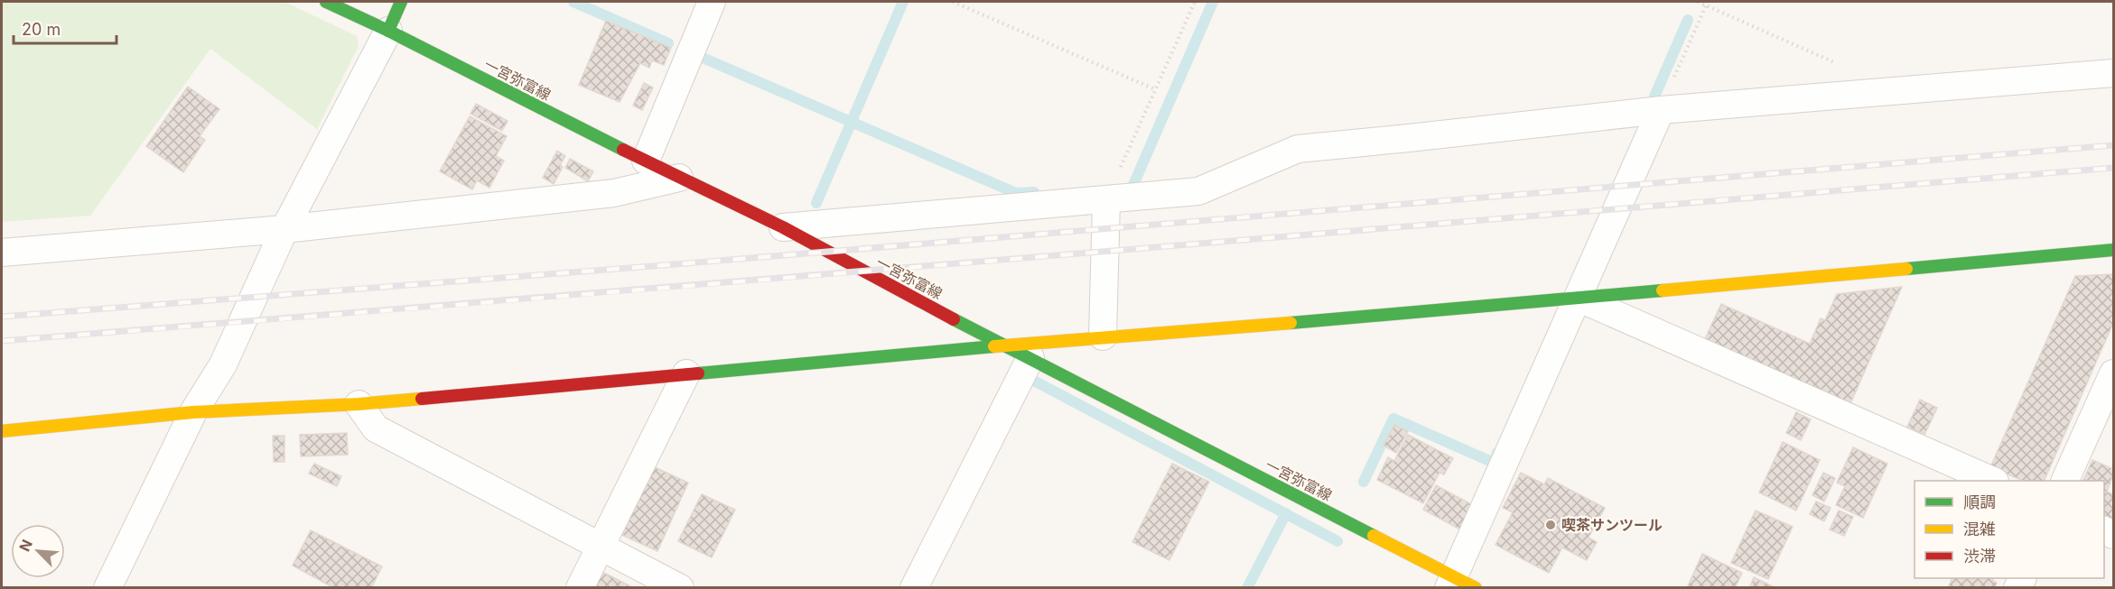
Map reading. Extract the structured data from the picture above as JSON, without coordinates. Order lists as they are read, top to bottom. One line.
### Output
{"streets":{"street":["一宮弥富線"]},"places":["喫茶サンツール"],"legend":["順調","混雑","渋滞"],"scale_bar":"20 m","north":"top left"}
